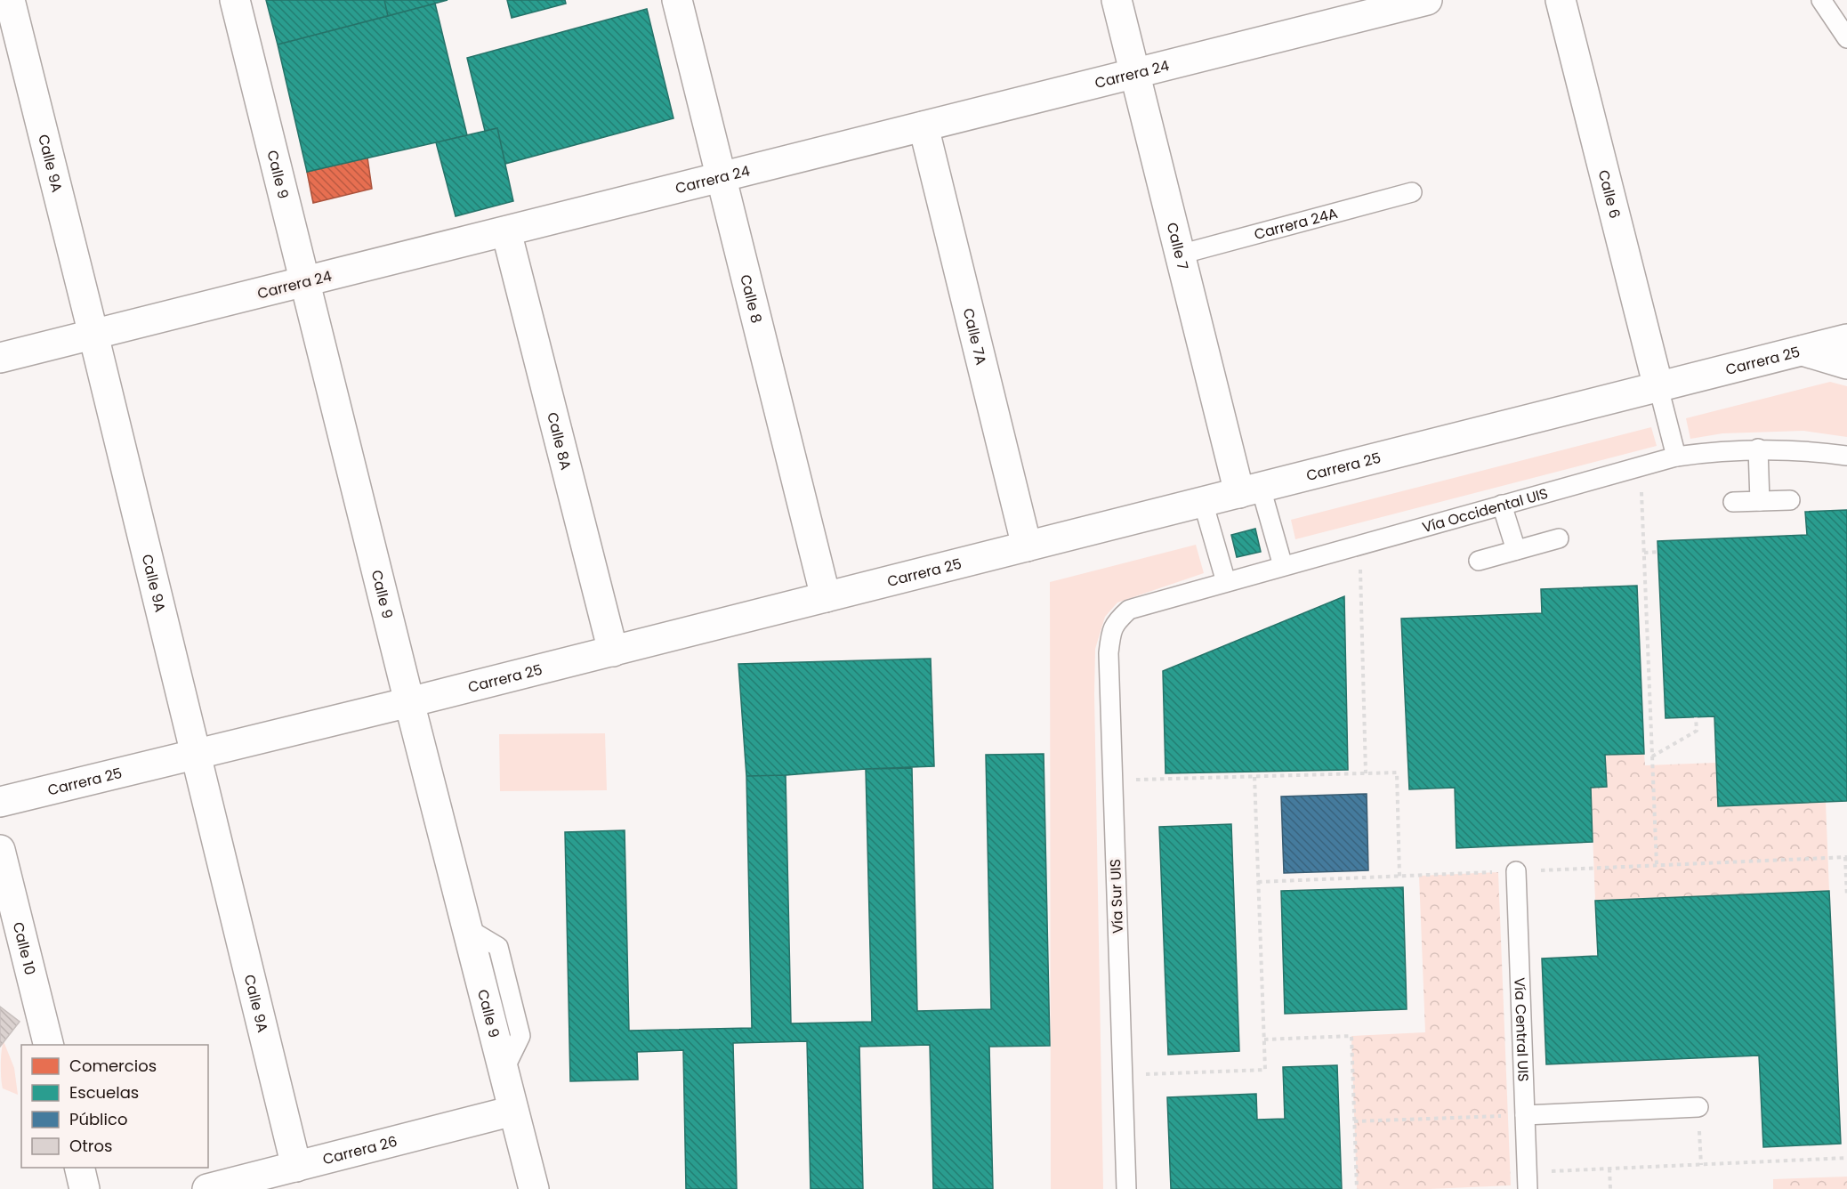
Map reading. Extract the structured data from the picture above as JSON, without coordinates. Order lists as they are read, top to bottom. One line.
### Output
{"streets":{"street":["Carrera 24","Calle 9A","Calle 9","Calle 6","Calle 7","Calle 8","Calle 7A","Carrera 25","Calle 8A","Calle 10","Carrera 26"],"lane":["Carrera 24A","Vía Occidental UIS","Vía Sur UIS","Vía Central UIS"]},"crossings":[["Carrera 24","Calle 9A"],["Carrera 24","Calle 9"],["Carrera 24","Calle 7"],["Carrera 24","Calle 8"],["Carrera 24","Calle 7A"],["Carrera 24","Calle 8A"],["Calle 9A","Carrera 25"],["Calle 9A","Carrera 26"],["Calle 9","Carrera 25"],["Calle 9","Carrera 26"],["Calle 6","Carrera 25"],["Carrera 24A","Calle 7"],["Calle 7","Carrera 25"],["Calle 8","Carrera 25"],["Calle 7A","Carrera 25"],["Carrera 25","Calle 8A"],["Vía Occidental UIS","Vía Sur UIS"]],"legend":["Comercios","Escuelas","Público","Otros"]}
